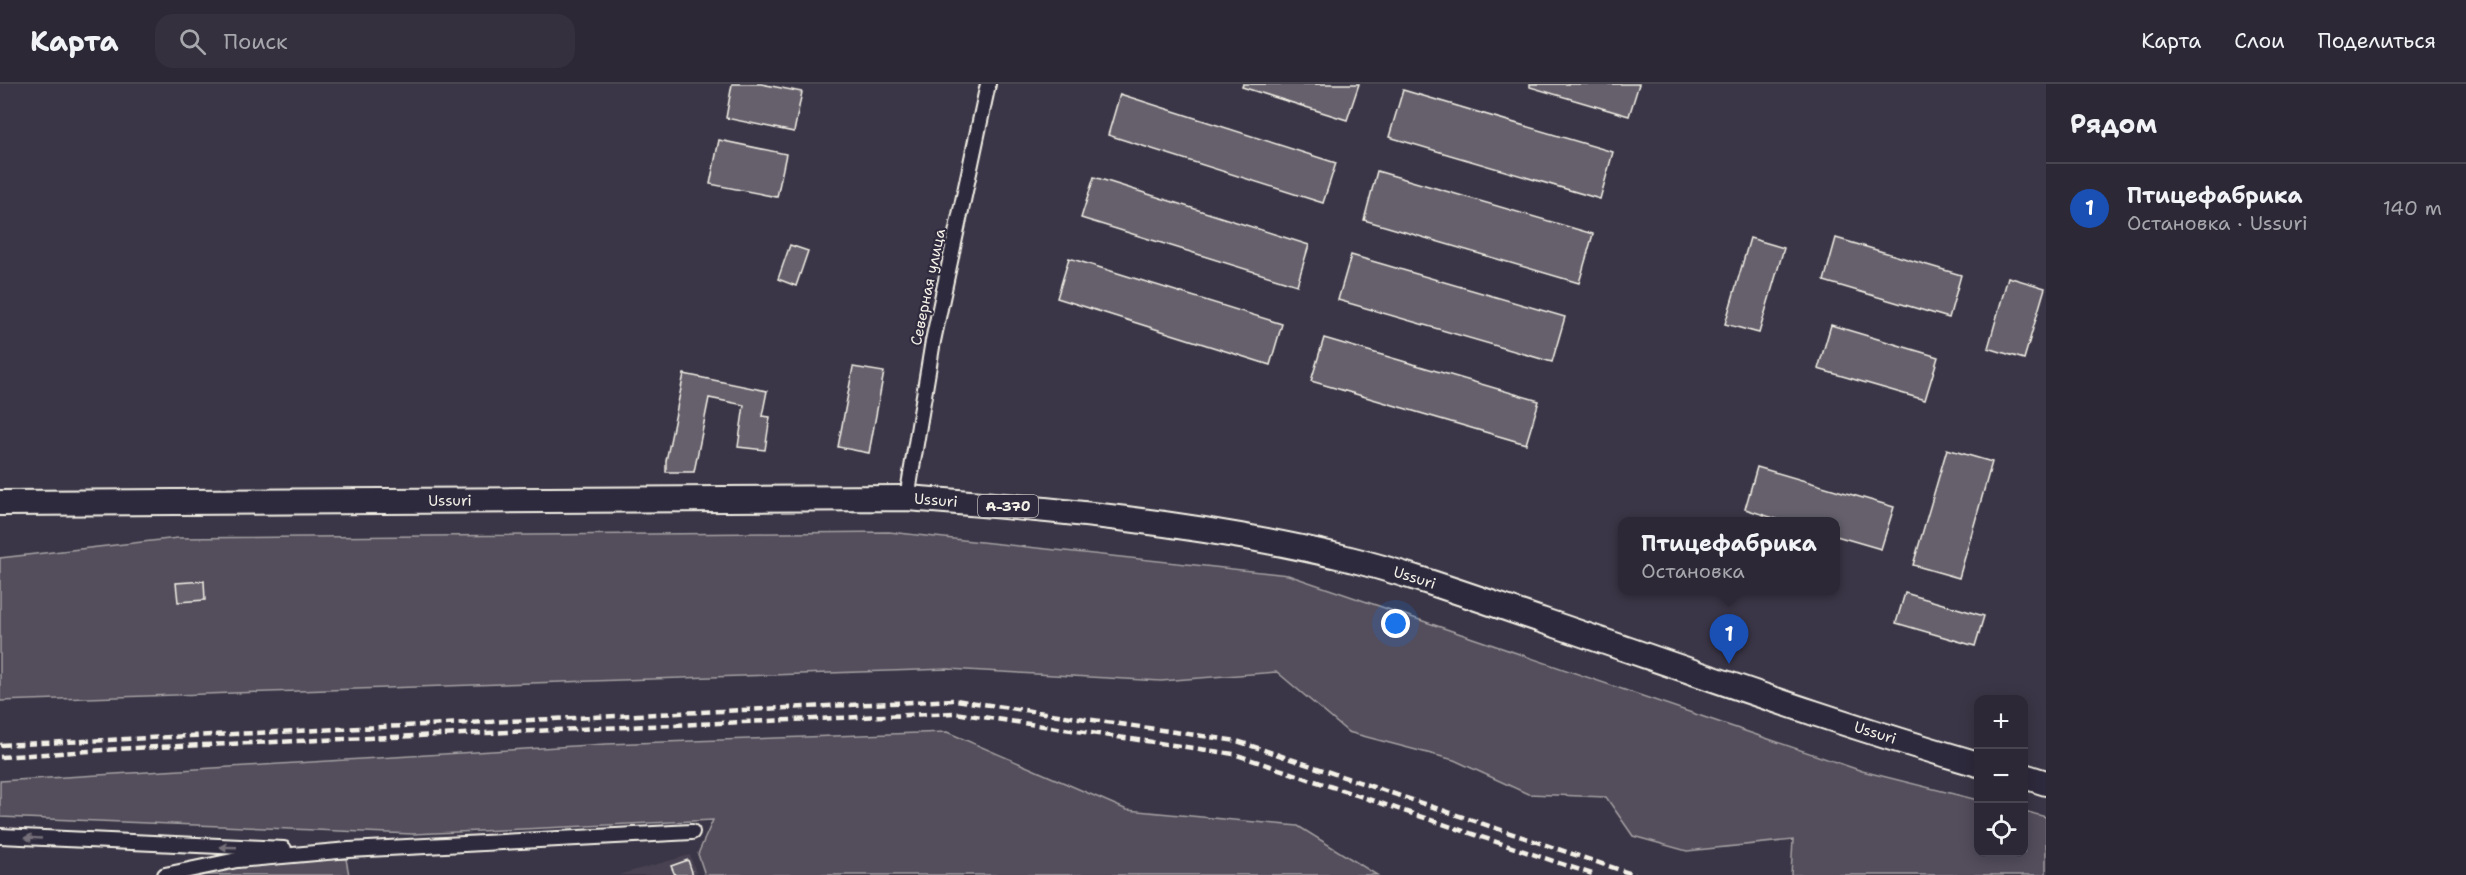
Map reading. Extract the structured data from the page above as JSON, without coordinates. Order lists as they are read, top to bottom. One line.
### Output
{"streets":{"highway":["Ussuri","А-370"],"street":["Северная улица"]},"crossings":[["Северная улица","Ussuri"]],"page":{"header":"Карта","search":"Поиск","nav":["Карта","Слои","Поделиться"],"heading":"Рядом","list":[{"mark":"1","name":"Птицефабрика","note":"Остановка · Ussuri","value":"140 m"}],"popup":["Птицефабрика","Остановка"],"pins":"1","map_buttons":["+","−"]}}
